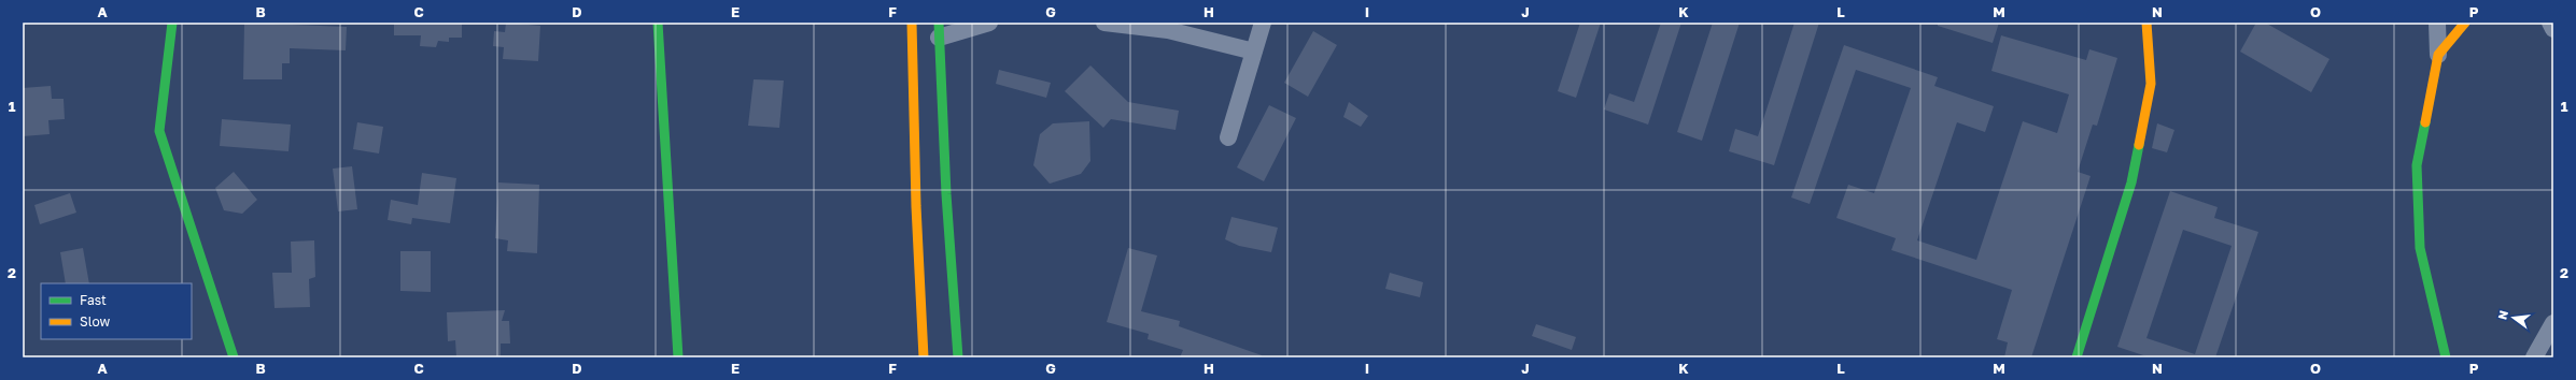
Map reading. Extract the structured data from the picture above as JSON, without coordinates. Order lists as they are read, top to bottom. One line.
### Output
{"legend":["Fast","Slow"],"north":"left","grid":{"columns":["A","B","C","D","E","F","G","H","I","J","K","L","M","N","O","P"],"rows":["1","2"]}}
